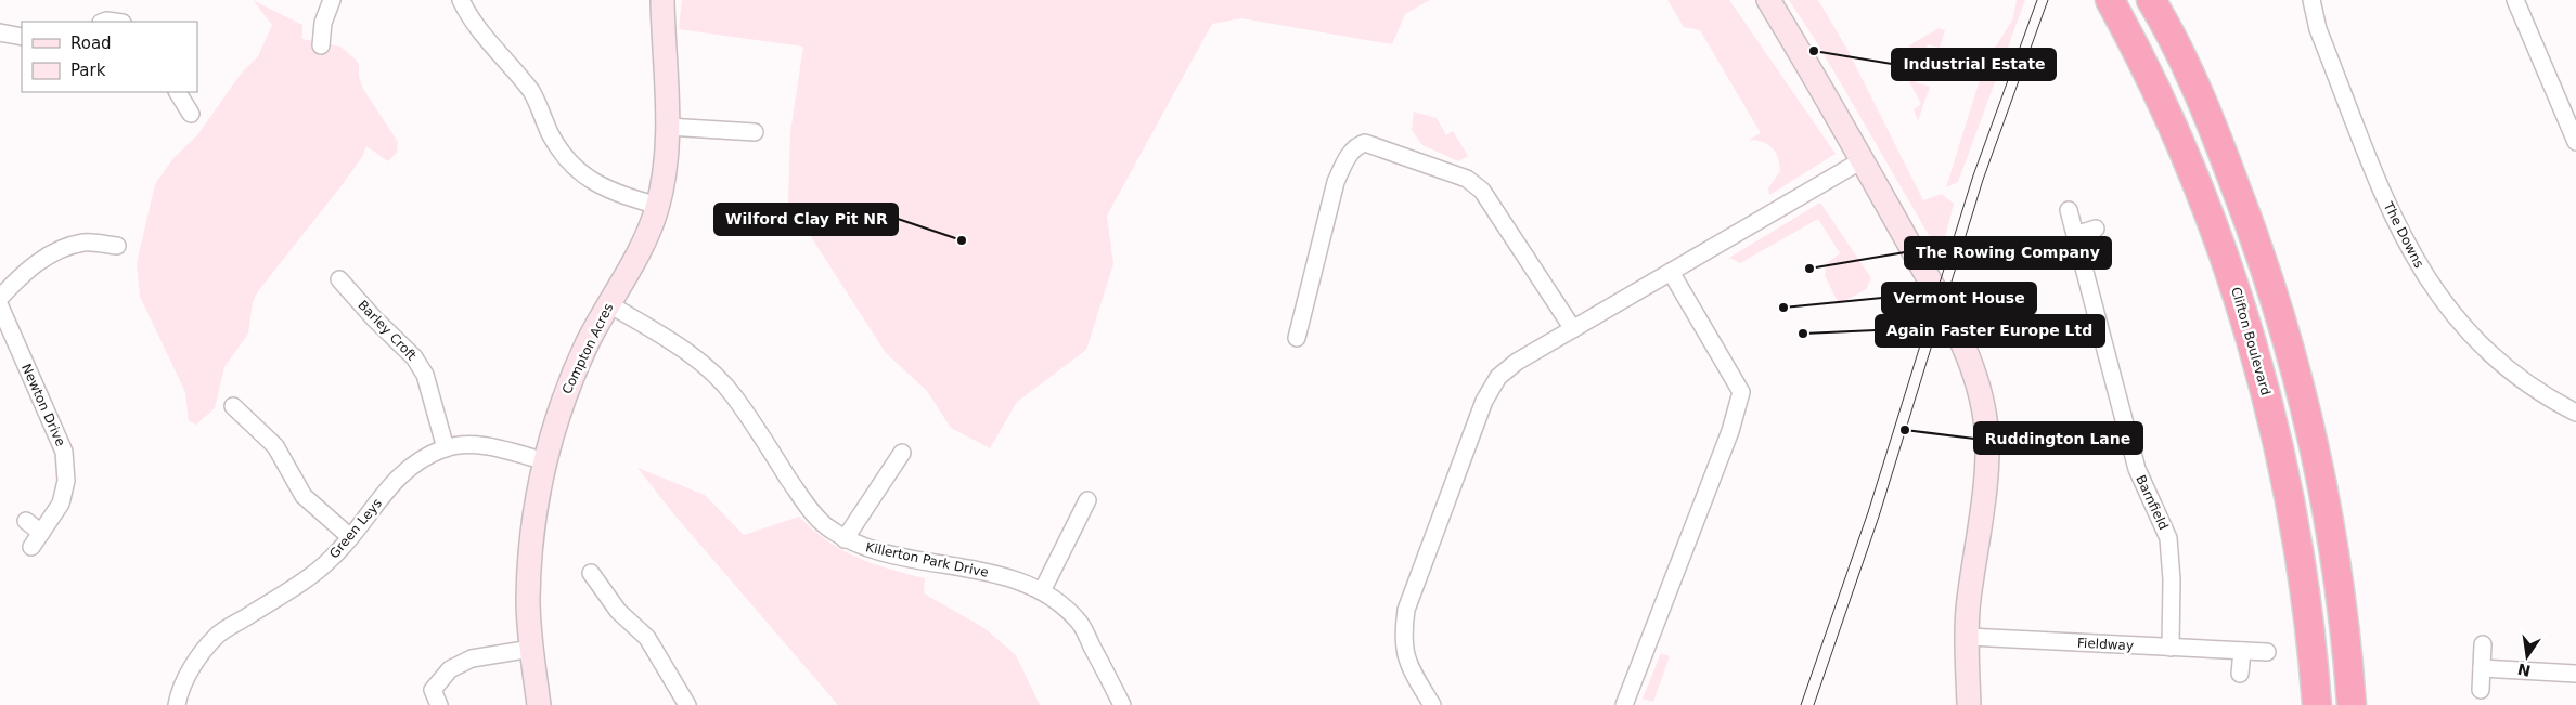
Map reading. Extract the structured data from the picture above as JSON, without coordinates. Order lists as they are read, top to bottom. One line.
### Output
{"streets":{"highway":["Clifton Boulevard"],"main road":["Compton Acres"],"street":["The Downs","Barley Croft","Newton Drive","Barnfield","Green Leys","Killerton Park Drive","Fieldway"]},"crossings":[["Barley Croft","Green Leys"],["Compton Acres","Green Leys"],["Compton Acres","Killerton Park Drive"],["Barnfield","Fieldway"]],"places":["Industrial Estate","Wilford Clay Pit NR","The Rowing Company","Vermont House","Again Faster Europe Ltd","Ruddington Lane"],"legend":["Road","Park"],"north":"bottom"}
